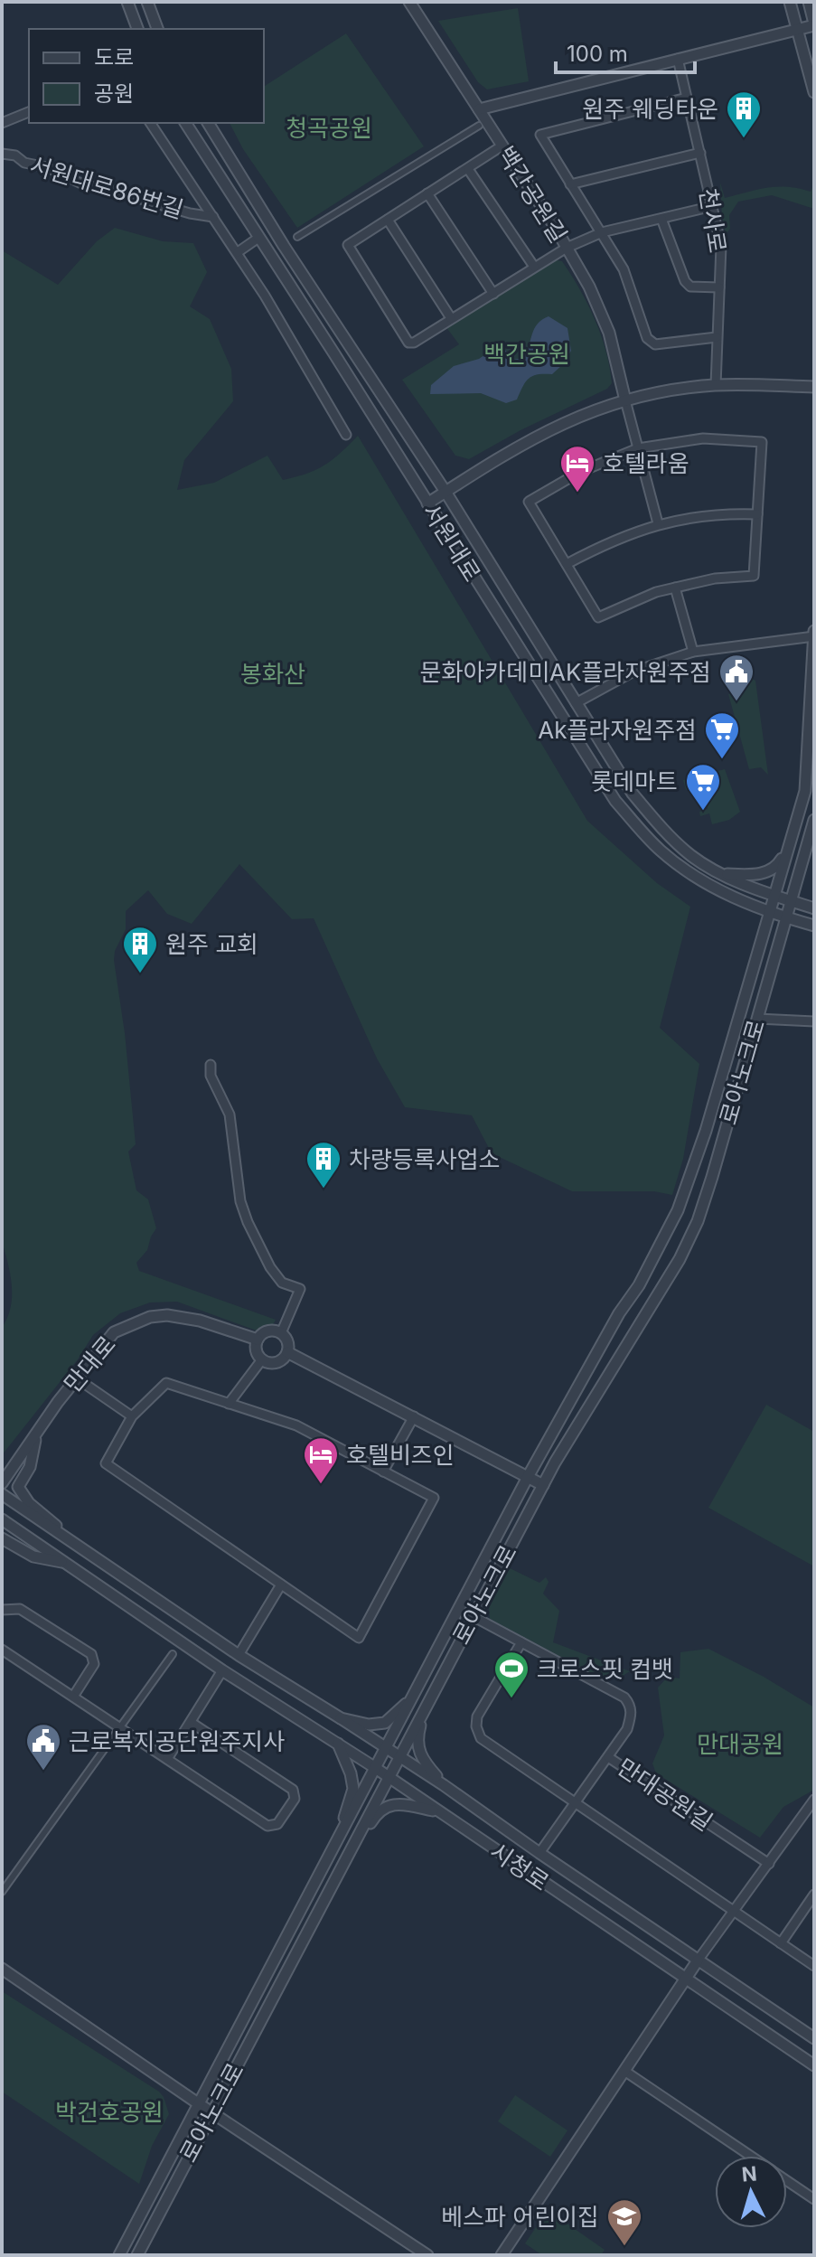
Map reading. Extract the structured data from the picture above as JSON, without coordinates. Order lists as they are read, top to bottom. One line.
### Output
{"streets":{"street":["서원대로86번길","백간공원길","천사로","서원대로","로아노크로","만대로","만대공원길","시청로"]},"crossings":[["서원대로","로아노크로"],["로아노크로","시청로"],["만대공원길","시청로"]],"parks":["청곡공원","백간공원","봉화산","만대공원","박건호공원"],"places":{"building":["원주 웨딩타운","원주 교회","차량등록사업소"],"hotel":["호텔라움","호텔비즈인"],"public building":["문화아카데미AK플라자원주점","근로복지공단원주지사"],"supermarket":["Ak플라자원주점","롯데마트"],"sports":["크로스핏 컴뱃"],"school or university":["베스파 어린이집"]},"legend":["도로","공원"],"scale_bar":"100 m","north":"top"}
